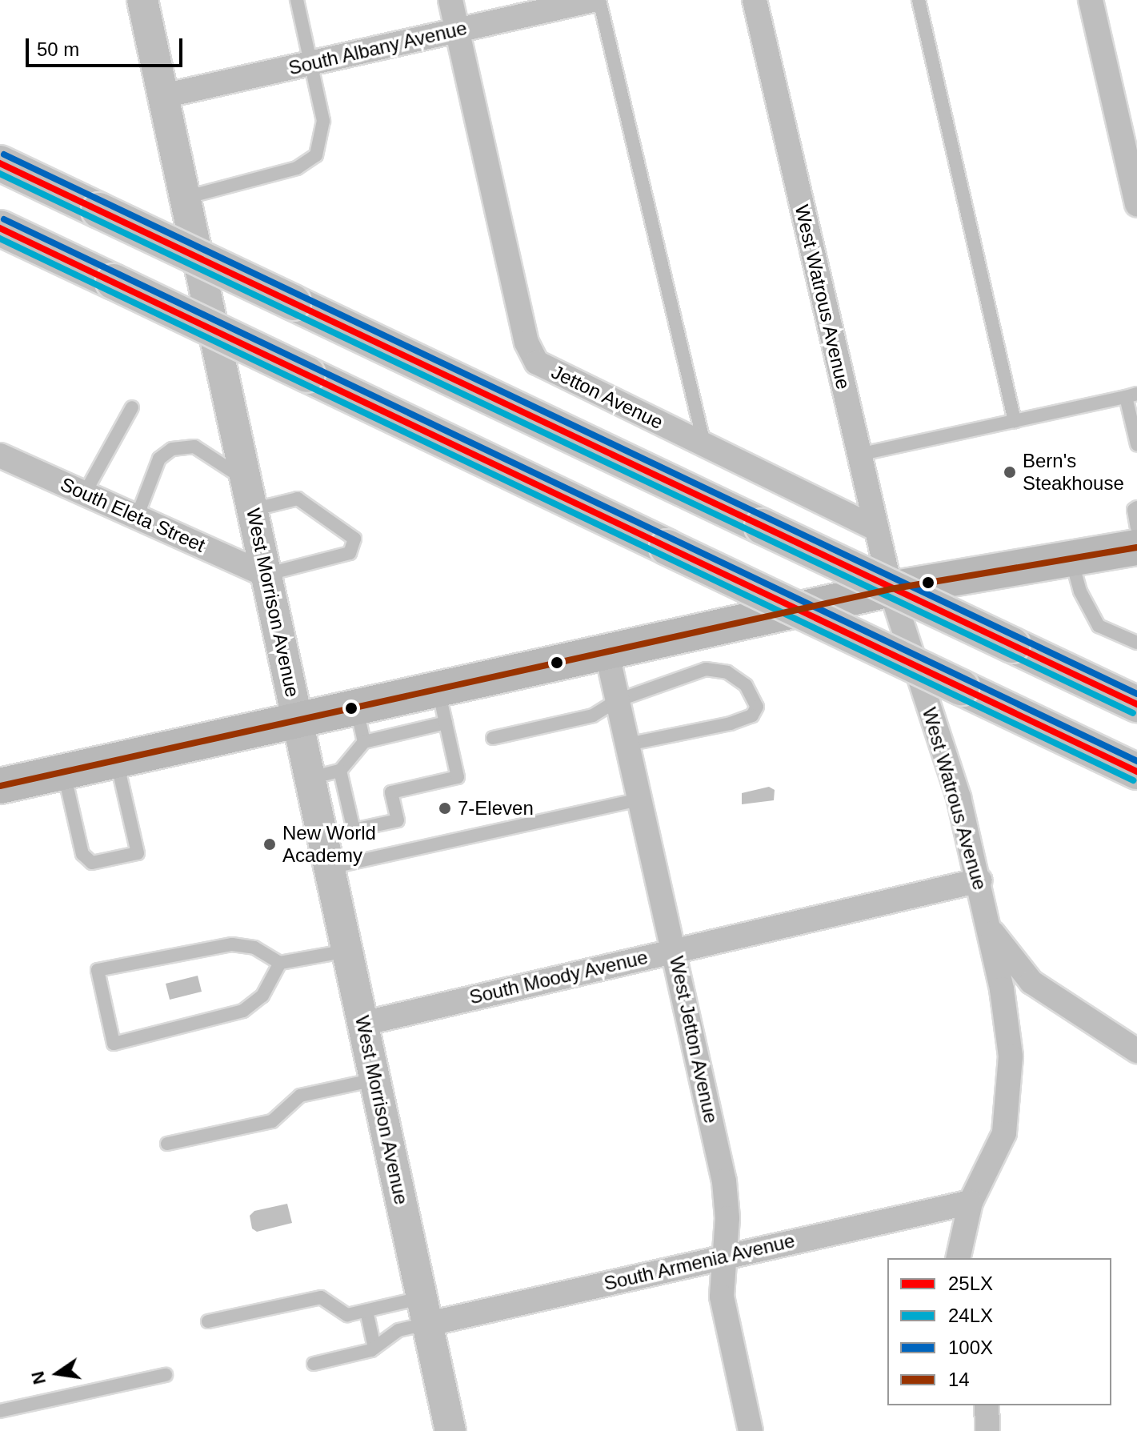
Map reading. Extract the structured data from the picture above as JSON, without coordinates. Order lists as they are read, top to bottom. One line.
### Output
{"streets":{"street":["South Albany Avenue","West Watrous Avenue","Jetton Avenue","South Eleta Street","West Morrison Avenue","South Moody Avenue","West Jetton Avenue","South Armenia Avenue"]},"crossings":[["South Albany Avenue","Jetton Avenue"],["South Albany Avenue","West Morrison Avenue"],["West Watrous Avenue","Jetton Avenue"],["West Watrous Avenue","South Moody Avenue"],["West Watrous Avenue","South Armenia Avenue"],["South Eleta Street","West Morrison Avenue"],["West Morrison Avenue","South Moody Avenue"],["West Morrison Avenue","South Armenia Avenue"],["South Moody Avenue","West Jetton Avenue"],["West Jetton Avenue","South Armenia Avenue"]],"places":["Bern's Steakhouse","7-Eleven","New World Academy"],"lines":["transit line 100X","transit line 25LX","transit line 24LX","transit line 14"],"legend":["25LX","24LX","100X","14"],"scale_bar":"50 m","north":"left"}
